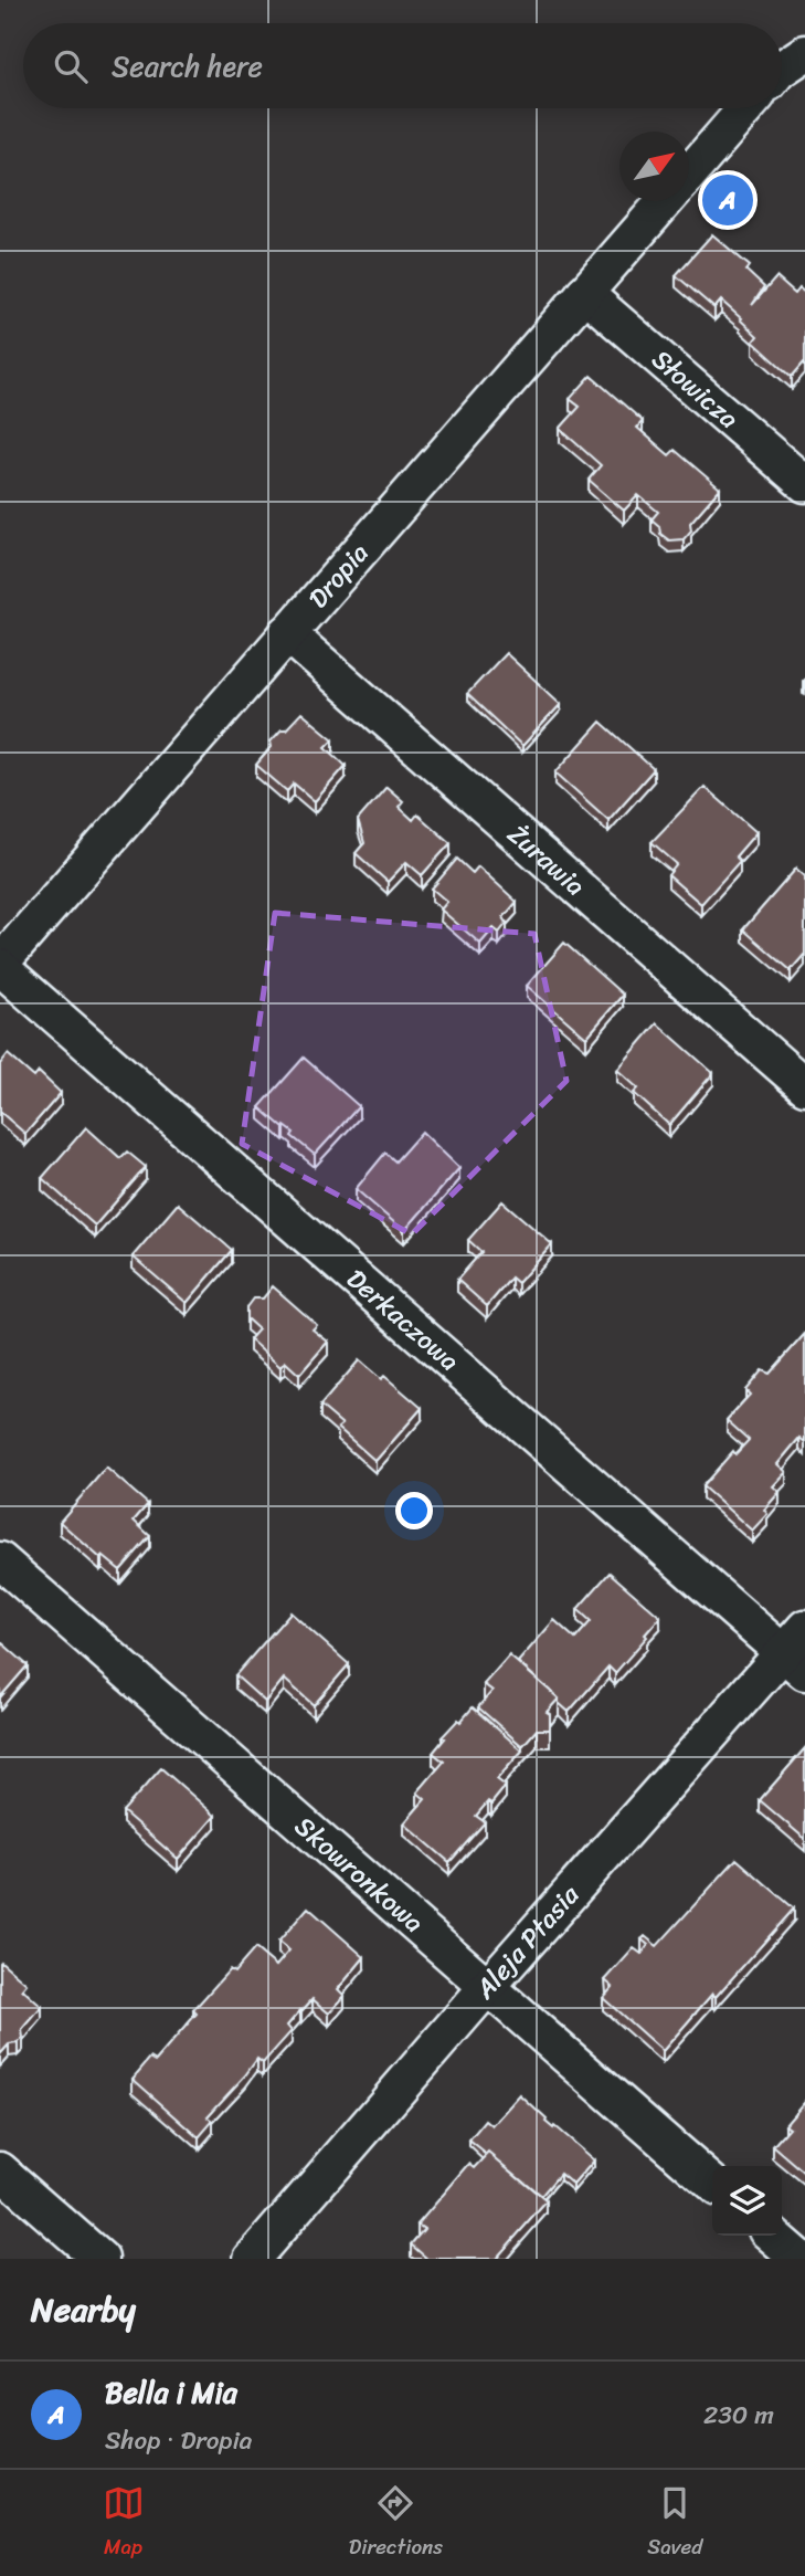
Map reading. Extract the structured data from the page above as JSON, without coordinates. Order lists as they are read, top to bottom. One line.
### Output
{"streets":{"street":["Słowicza","Dropia","Żurawia","Derkaczowa","Skowronkowa","Aleja Ptasia"]},"crossings":[["Słowicza","Dropia"],["Dropia","Żurawia"],["Dropia","Derkaczowa"],["Derkaczowa","Aleja Ptasia"],["Skowronkowa","Aleja Ptasia"]],"north":"top right","page":{"search":"Search here","pins":"A","heading":"Nearby","list":[{"mark":"A","name":"Bella i Mia","note":"Shop · Dropia","value":"230 m"}],"nav":["Map","Directions","Saved"]}}
